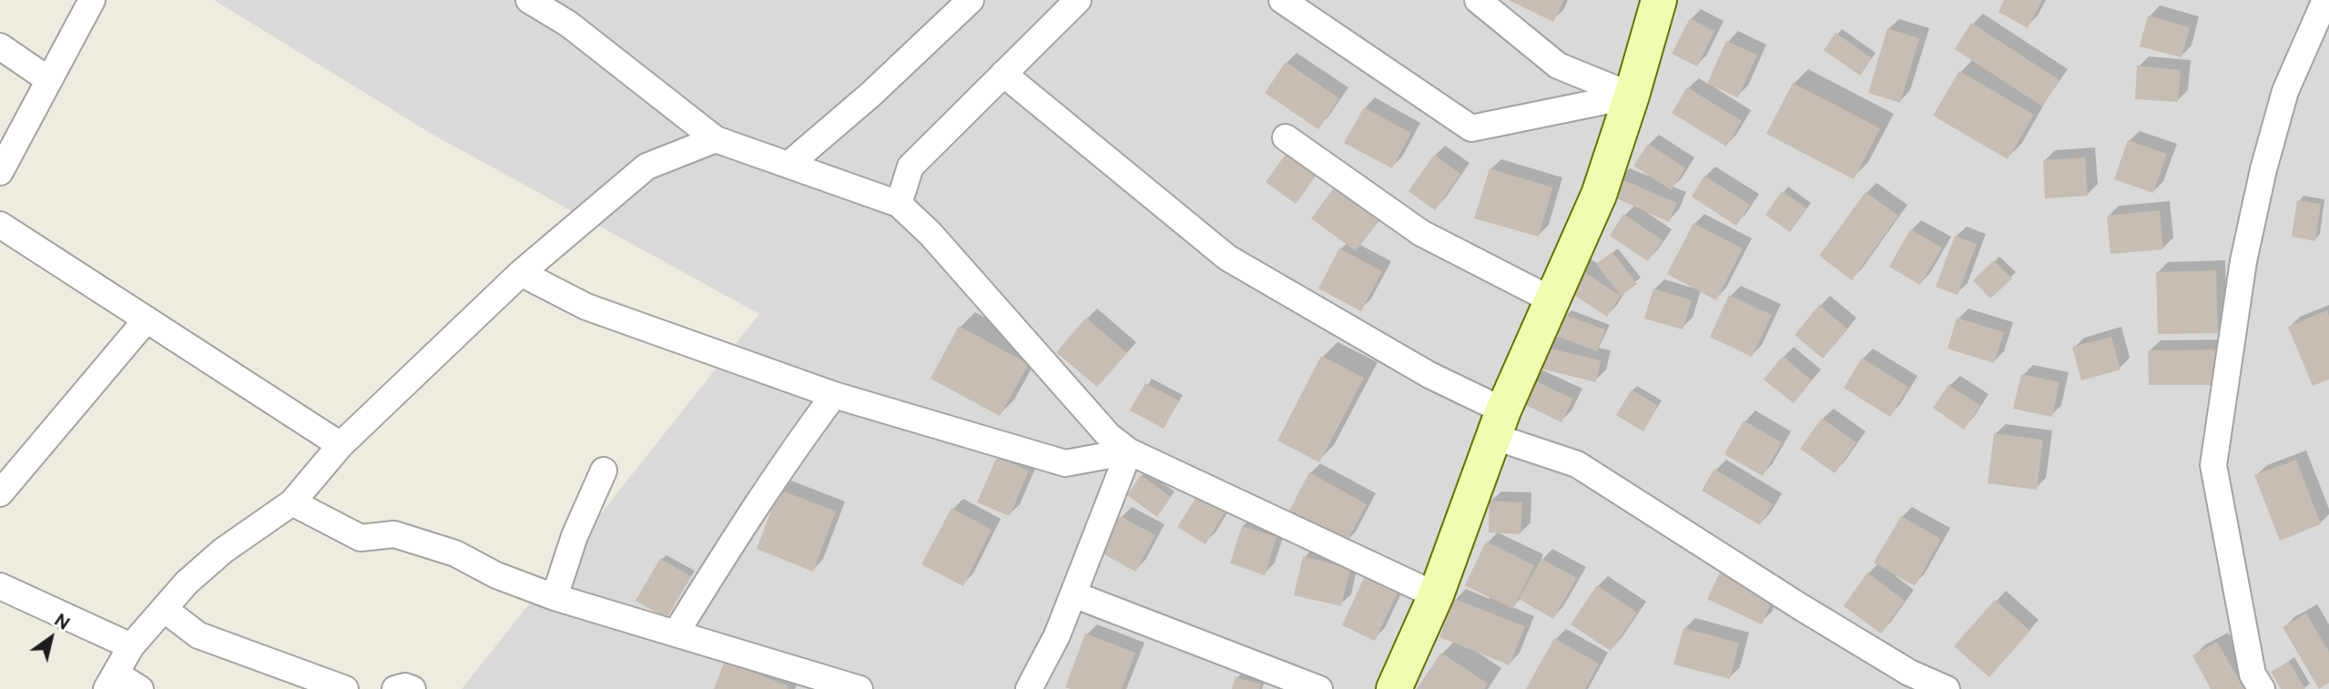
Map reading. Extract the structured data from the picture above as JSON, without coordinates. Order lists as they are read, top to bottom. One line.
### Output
{"north":"top right"}
